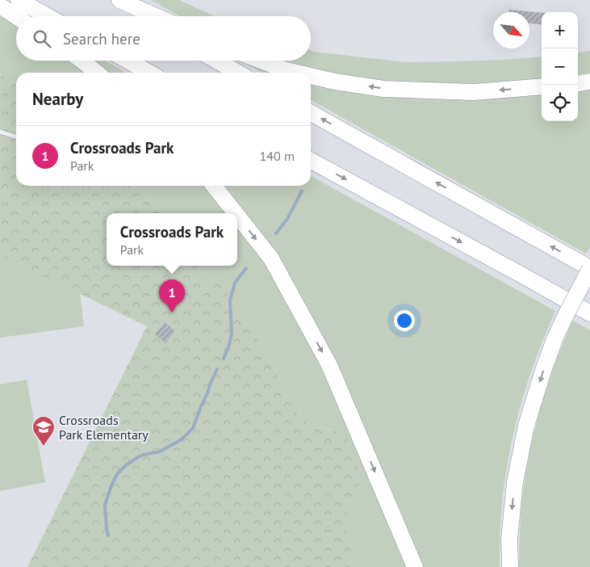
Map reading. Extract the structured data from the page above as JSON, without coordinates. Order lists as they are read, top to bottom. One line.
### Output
{"places":{"school or university":["Crossroads Park Elementary"]},"north":"bottom right","page":{"map_buttons":["+","−"],"search":"Search here","heading":"Nearby","list":[{"mark":"1","name":"Crossroads Park","note":"Park","value":"140 m"}],"popup":["Crossroads Park","Park"],"pins":"1"}}
